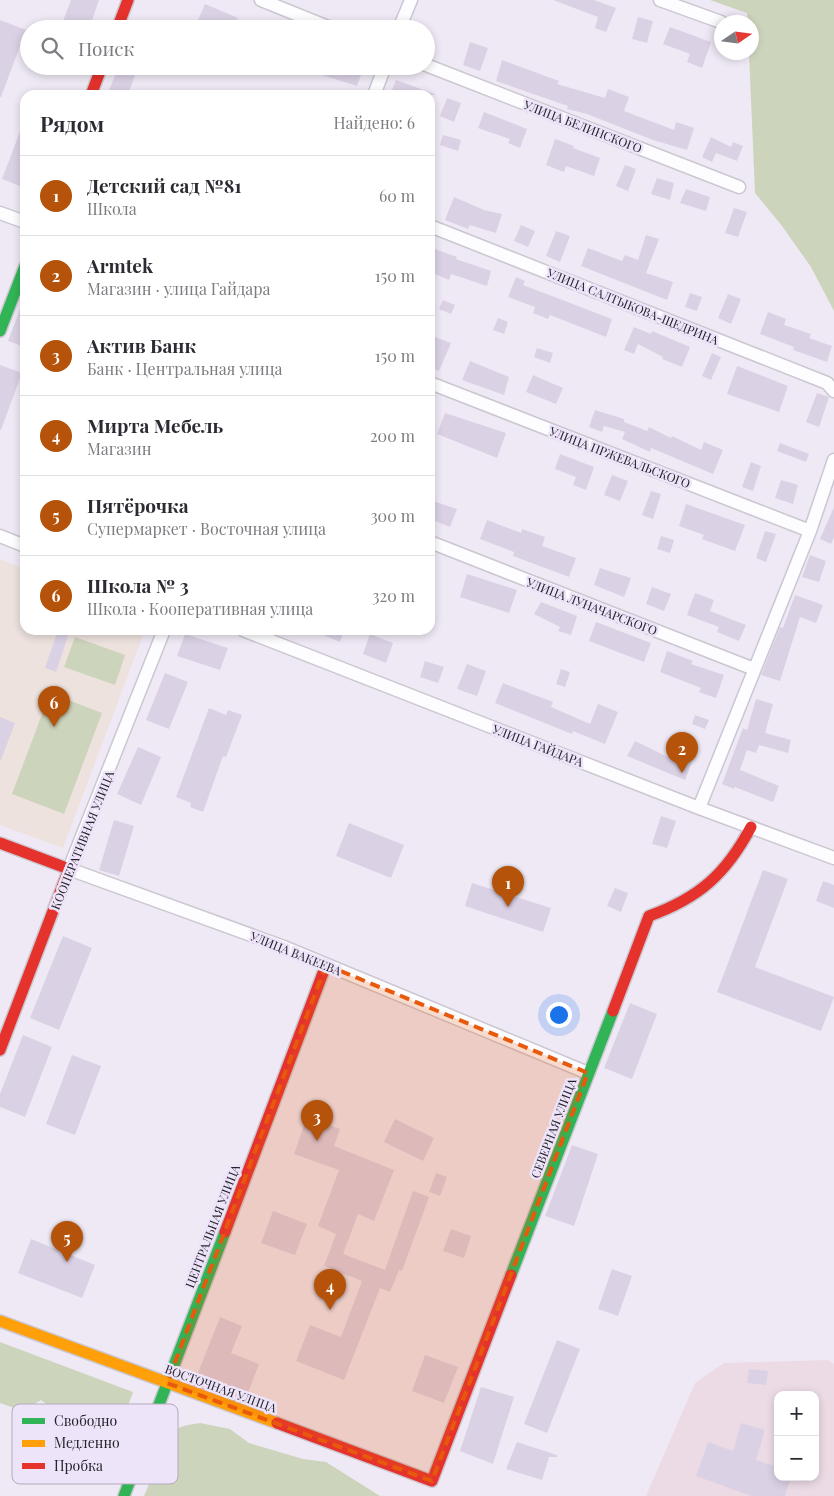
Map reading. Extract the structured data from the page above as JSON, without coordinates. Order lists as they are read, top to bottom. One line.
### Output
{"streets":{"street":["УЛИЦА БЕЛИНСКОГО","УЛИЦА САЛТЫКОВА-ЩЕДРИНА","УЛИЦА ПРЖЕВАЛЬСКОГО","УЛИЦА ЛУНАЧАРСКОГО","УЛИЦА ГАЙДАРА","КООПЕРАТИВНАЯ УЛИЦА","УЛИЦА ВАКЕЕВА","СЕВЕРНАЯ УЛИЦА","ЦЕНТРАЛЬНАЯ УЛИЦА","ВОСТОЧНАЯ УЛИЦА"]},"crossings":[["УЛИЦА ГАЙДАРА","СЕВЕРНАЯ УЛИЦА"],["КООПЕРАТИВНАЯ УЛИЦА","УЛИЦА ВАКЕЕВА"],["УЛИЦА ВАКЕЕВА","СЕВЕРНАЯ УЛИЦА"],["УЛИЦА ВАКЕЕВА","ЦЕНТРАЛЬНАЯ УЛИЦА"],["СЕВЕРНАЯ УЛИЦА","ВОСТОЧНАЯ УЛИЦА"],["ЦЕНТРАЛЬНАЯ УЛИЦА","ВОСТОЧНАЯ УЛИЦА"]],"legend":["Свободно","Медленно","Пробка"],"north":"right","page":{"search":"Поиск","heading":["Рядом","Найдено: 6"],"list":[{"mark":"1","name":"Детский сад №81","note":"Школа","value":"60 m"},{"mark":"2","name":"Armtek","note":"Магазин · улица Гайдара","value":"150 m"},{"mark":"3","name":"Актив Банк","note":"Банк · Центральная улица","value":"150 m"},{"mark":"4","name":"Мирта Мебель","note":"Магазин","value":"200 m"},{"mark":"5","name":"Пятёрочка","note":"Супермаркет · Восточная улица","value":"300 m"},{"mark":"6","name":"Школа № 3","note":"Школа · Кооперативная улица","value":"320 m"}],"pins":["6","2","1","3","5","4"],"map_buttons":["+","−"]}}
